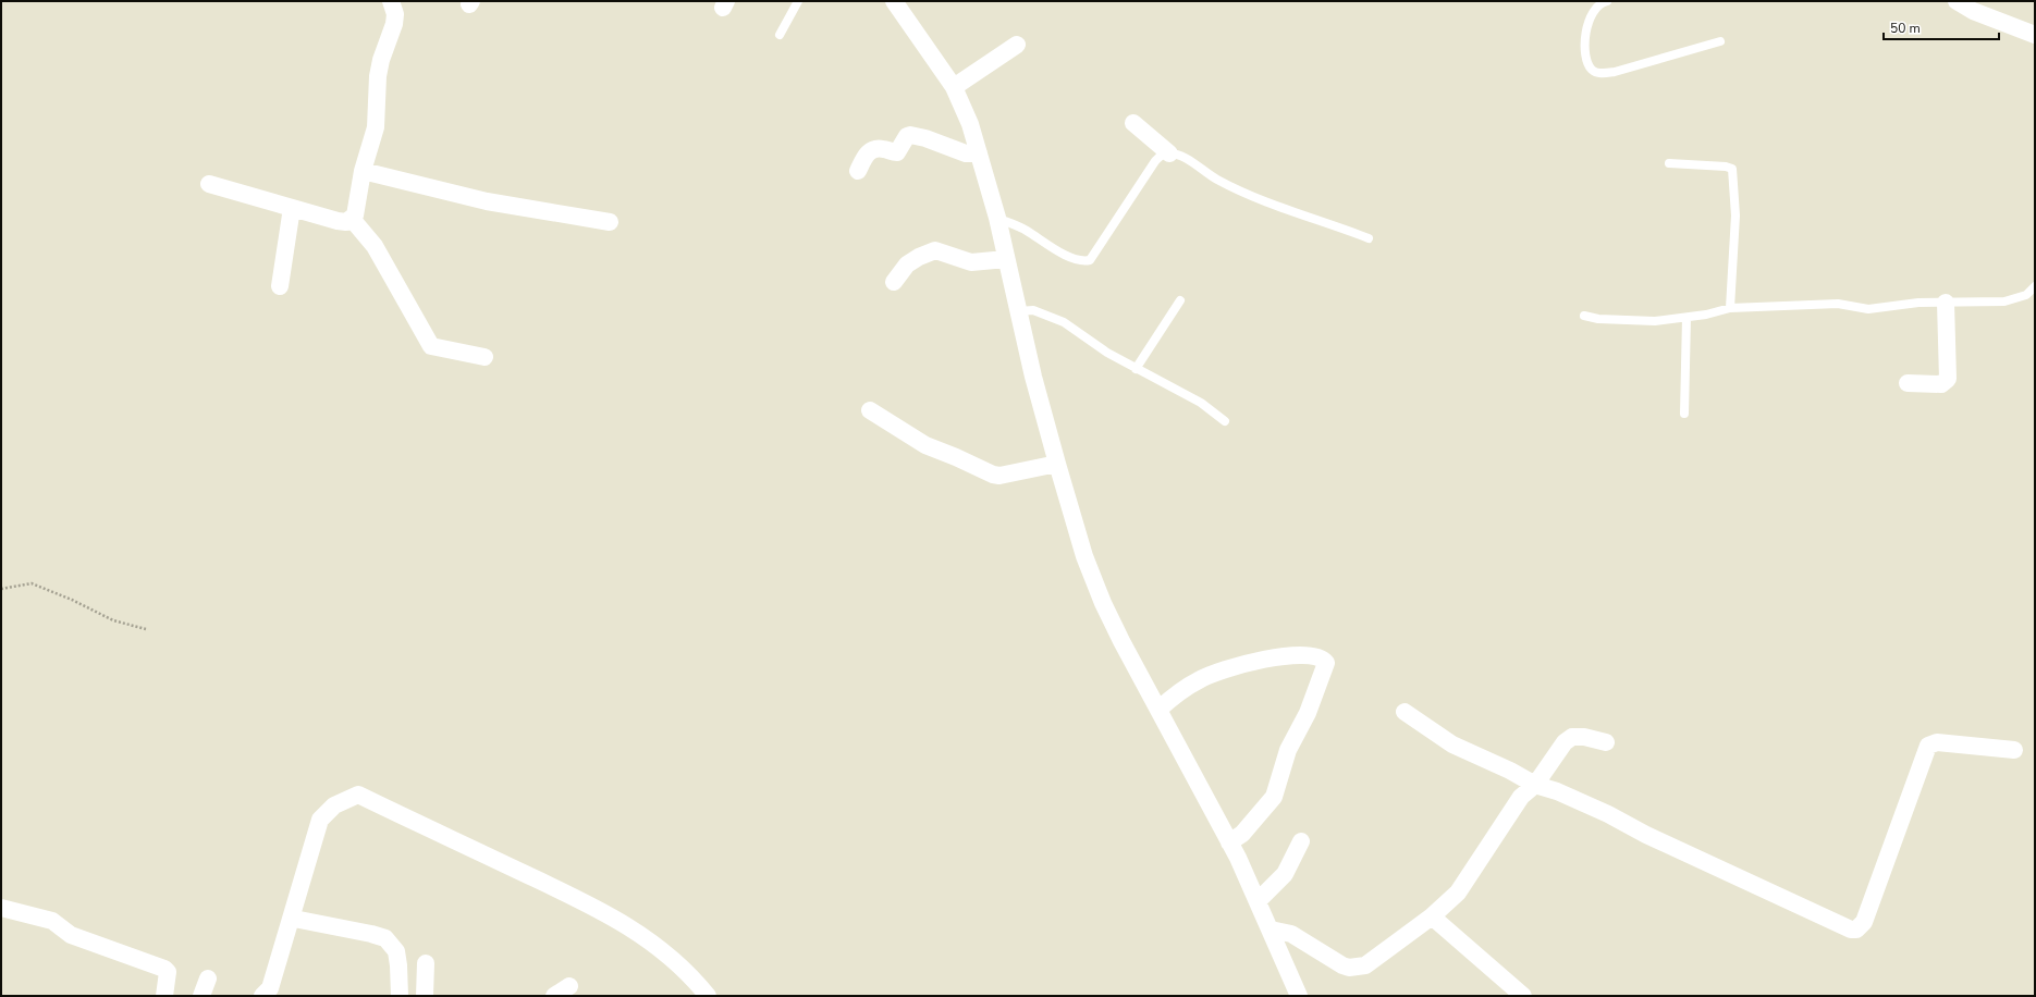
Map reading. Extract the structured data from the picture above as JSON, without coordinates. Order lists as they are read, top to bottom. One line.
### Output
{"scale_bar":"50 m"}
